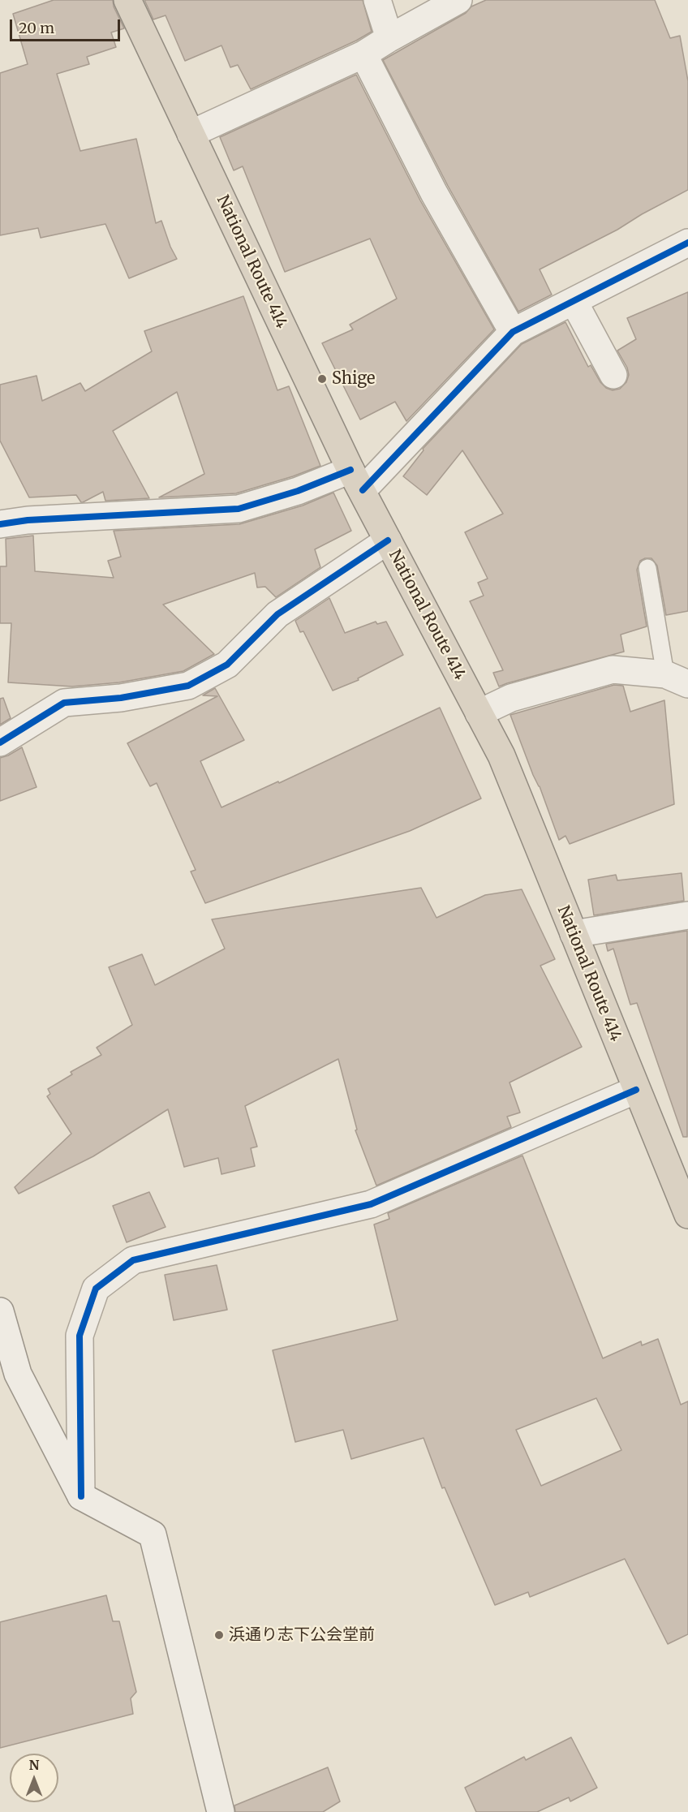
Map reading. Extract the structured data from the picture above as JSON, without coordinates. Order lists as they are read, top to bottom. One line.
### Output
{"streets":{"highway":["National Route 414"]},"places":["Shige","浜通り志下公会堂前"],"scale_bar":"20 m","north":"top"}
